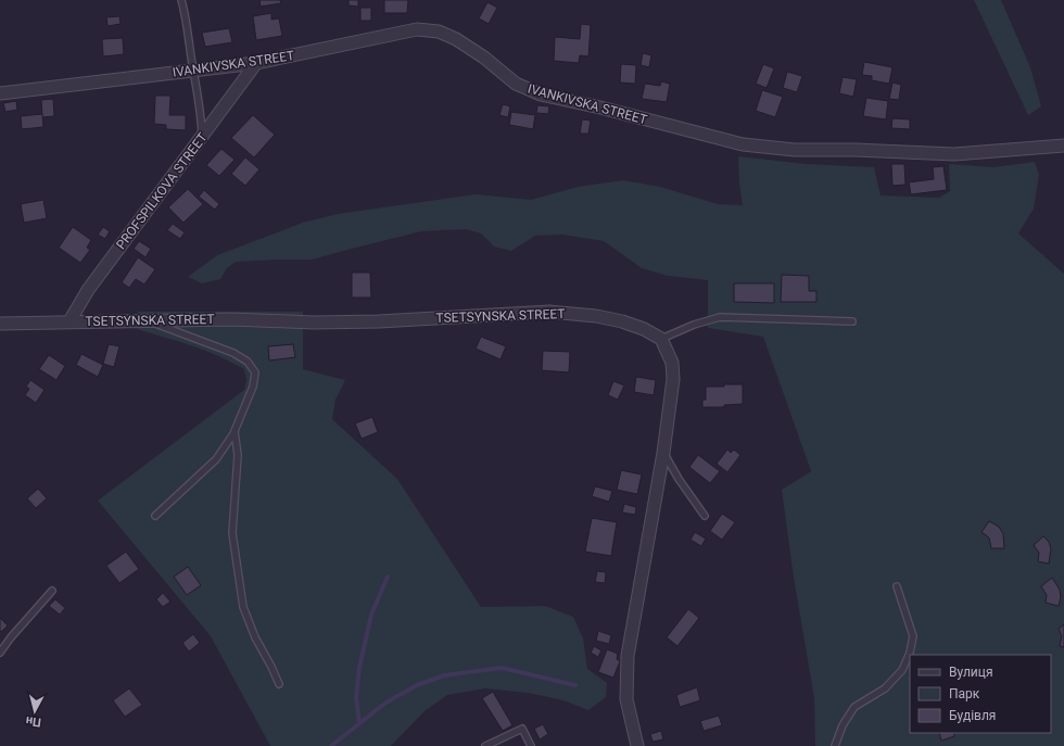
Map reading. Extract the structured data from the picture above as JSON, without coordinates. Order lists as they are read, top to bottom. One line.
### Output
{"streets":{"street":["IVANKIVSKA STREET","PROFSPILKOVA STREET","TSETSYNSKA STREET"]},"crossings":[["IVANKIVSKA STREET","PROFSPILKOVA STREET"],["PROFSPILKOVA STREET","TSETSYNSKA STREET"]],"legend":["Вулиця","Парк","Будівля"],"north":"bottom"}
